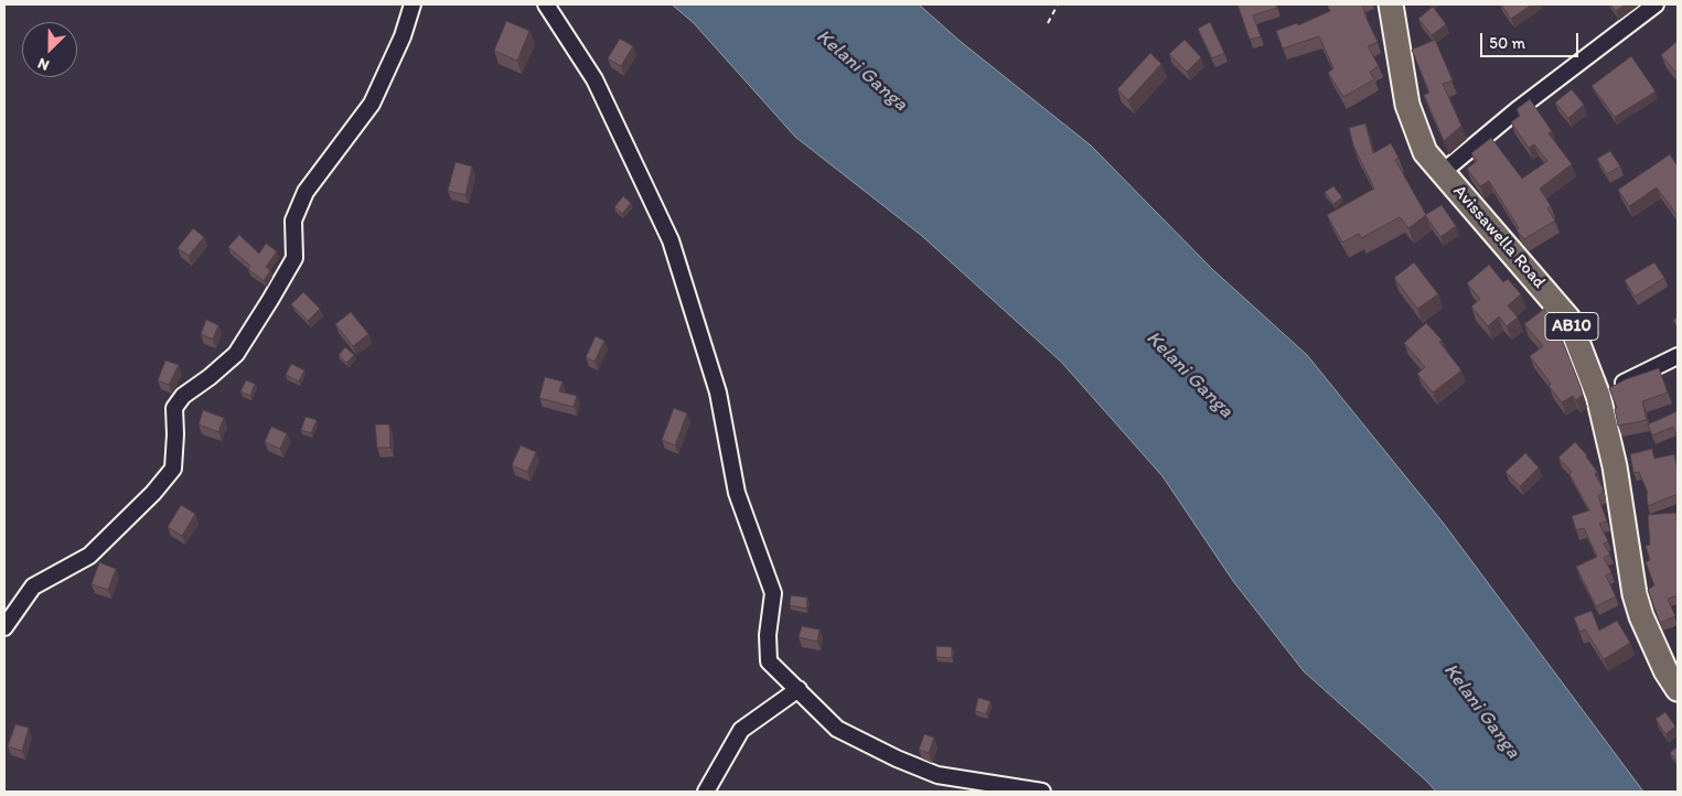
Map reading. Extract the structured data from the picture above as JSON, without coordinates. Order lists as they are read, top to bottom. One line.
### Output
{"streets":{"main road":["Avissawella Road","AB10"]},"water":["Kelani Ganga"],"scale_bar":"50 m","north":"bottom left"}
